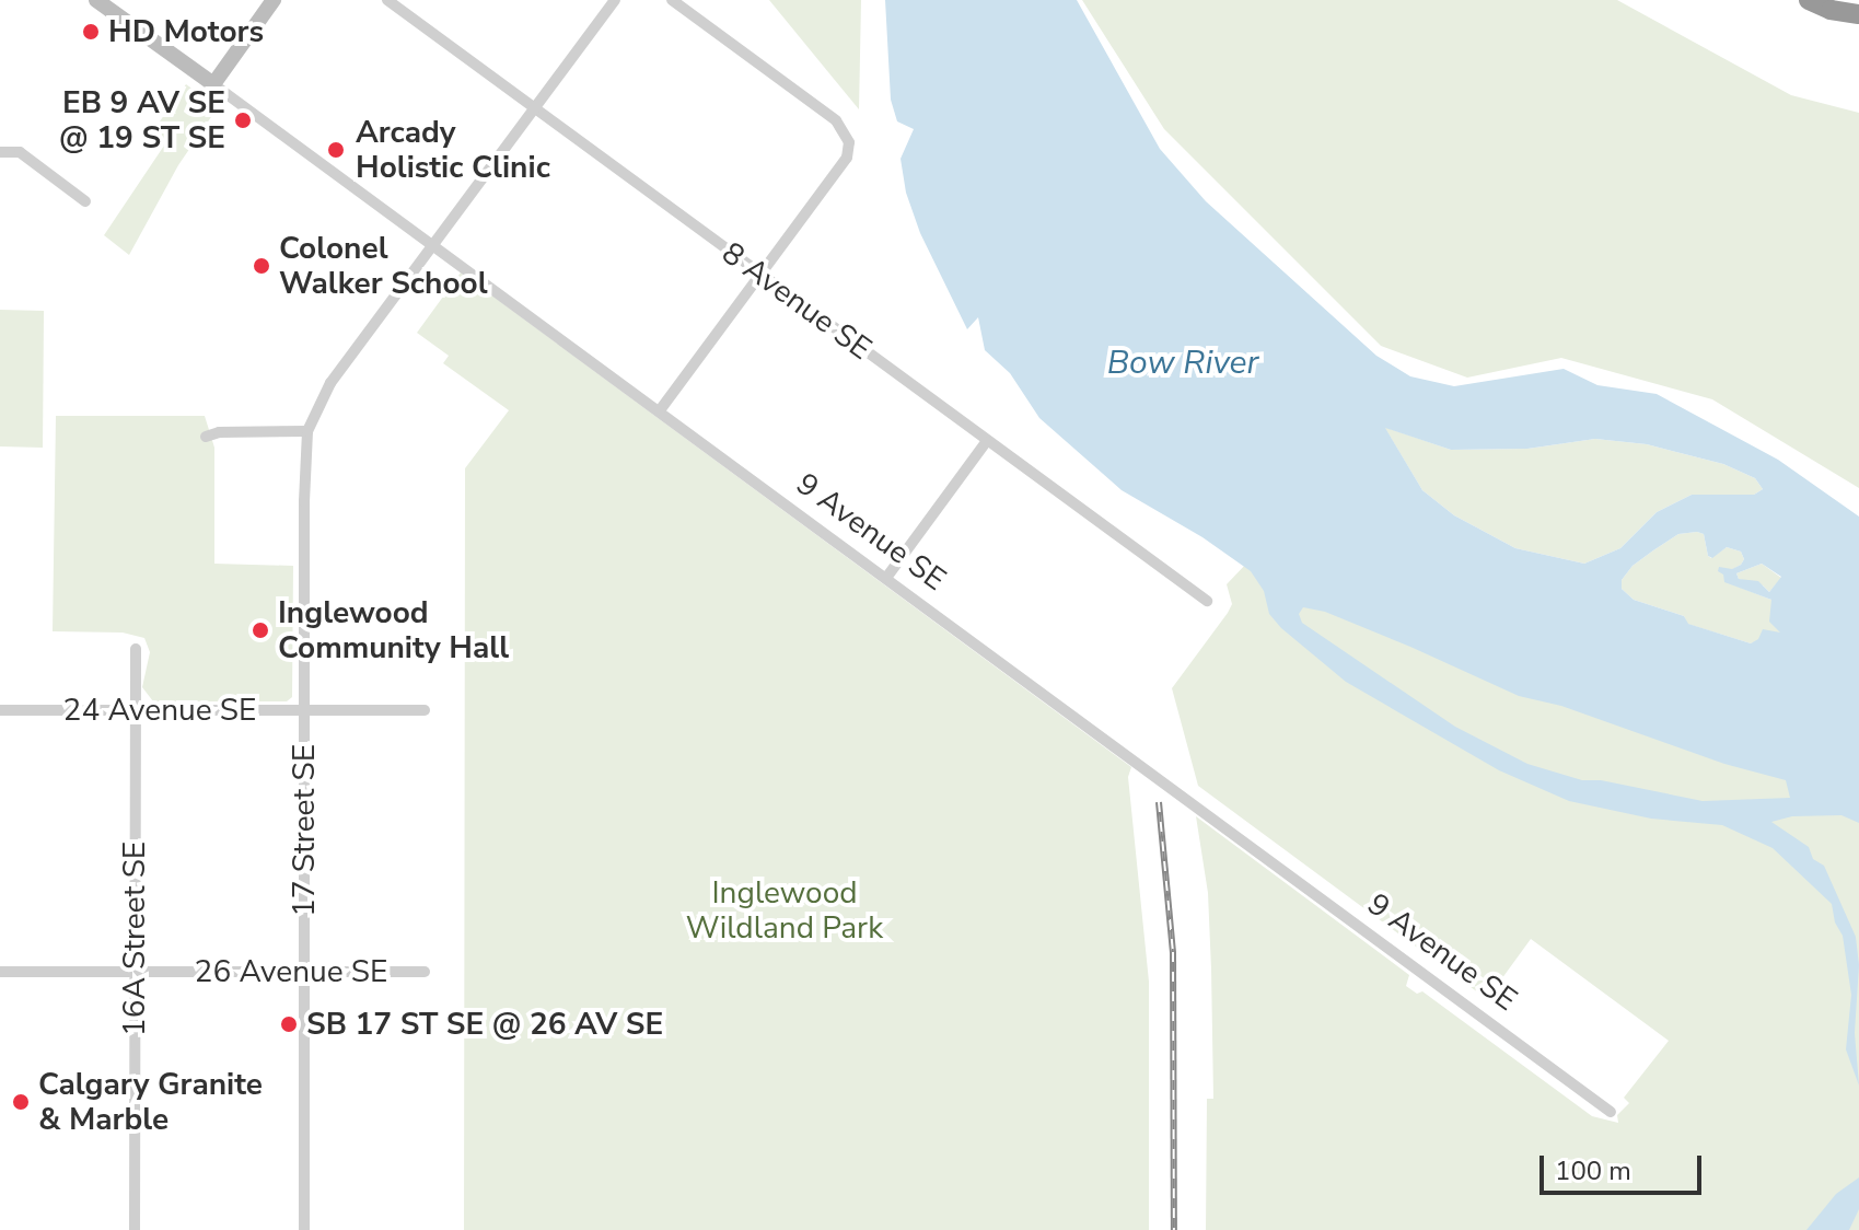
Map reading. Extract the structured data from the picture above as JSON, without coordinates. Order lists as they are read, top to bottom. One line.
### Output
{"streets":{"main road":["9 Avenue SE"],"street":["8 Avenue SE","24 Avenue SE","17 Street SE","16A Street SE","26 Avenue SE"]},"crossings":[["24 Avenue SE","17 Street SE"],["24 Avenue SE","16A Street SE"],["17 Street SE","26 Avenue SE"],["16A Street SE","26 Avenue SE"]],"water":["Bow River"],"parks":["Inglewood Wildland Park"],"places":["HD Motors","EB 9 AV SE @ 19 ST SE","Arcady Holistic Clinic","Colonel Walker School","Inglewood Community Hall","SB 17 ST SE @ 26 AV SE","Calgary Granite & Marble"],"scale_bar":"100 m"}
